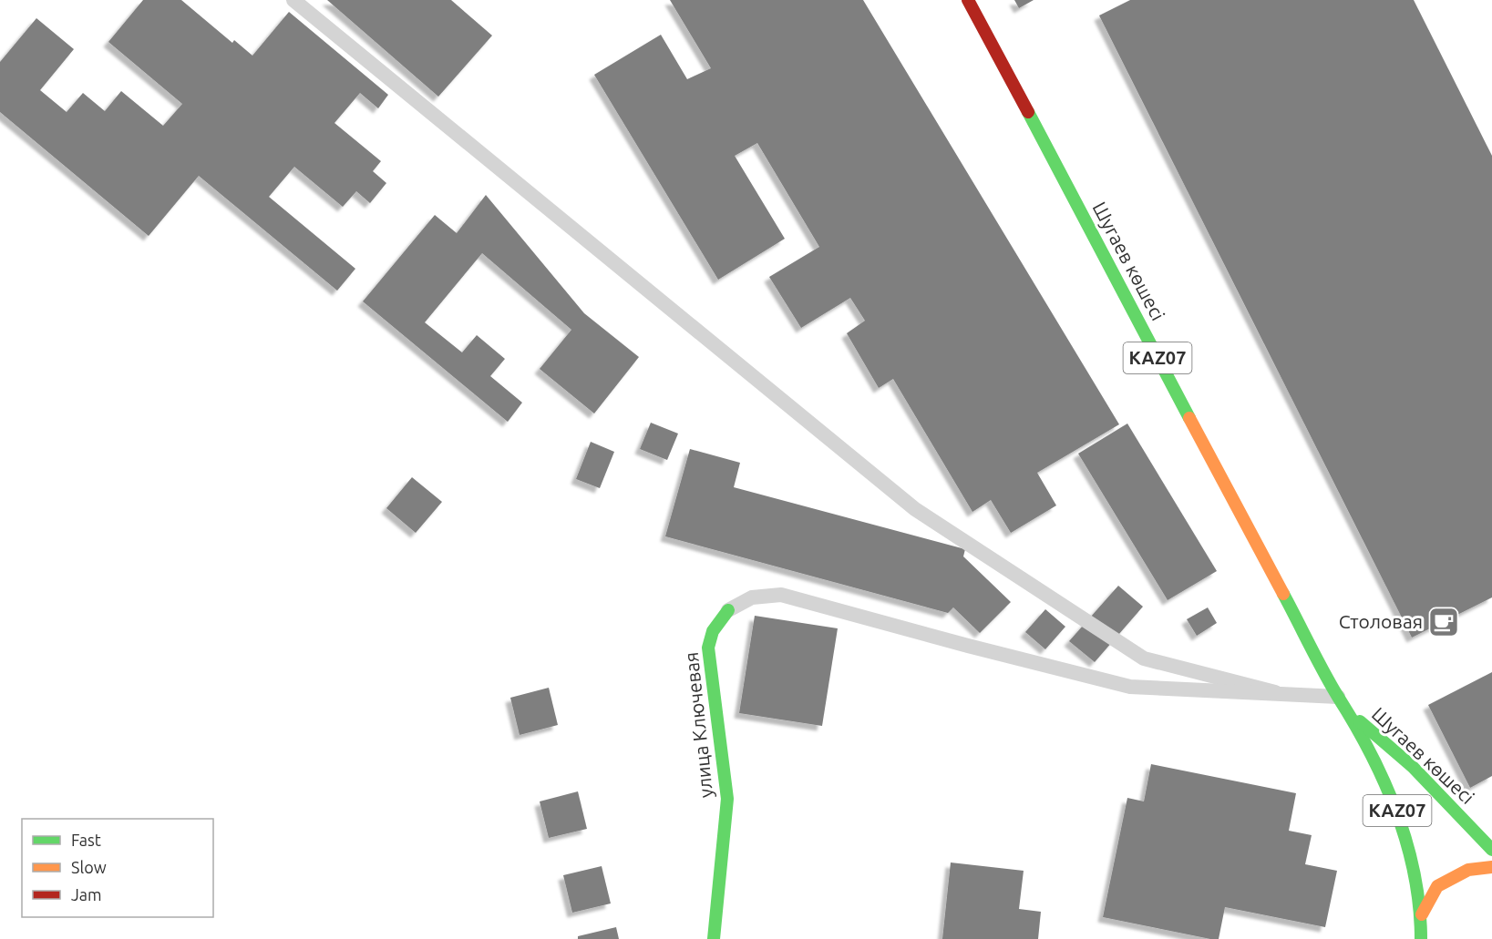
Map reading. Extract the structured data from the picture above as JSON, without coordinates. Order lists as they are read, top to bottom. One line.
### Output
{"streets":{"main road":["Шугаев көшесі","KAZ07","улица Ключевая"]},"crossings":[["Шугаев көшесі","KAZ07"]],"places":{"cafe":["Столовая"]},"legend":["Fast","Slow","Jam"]}
